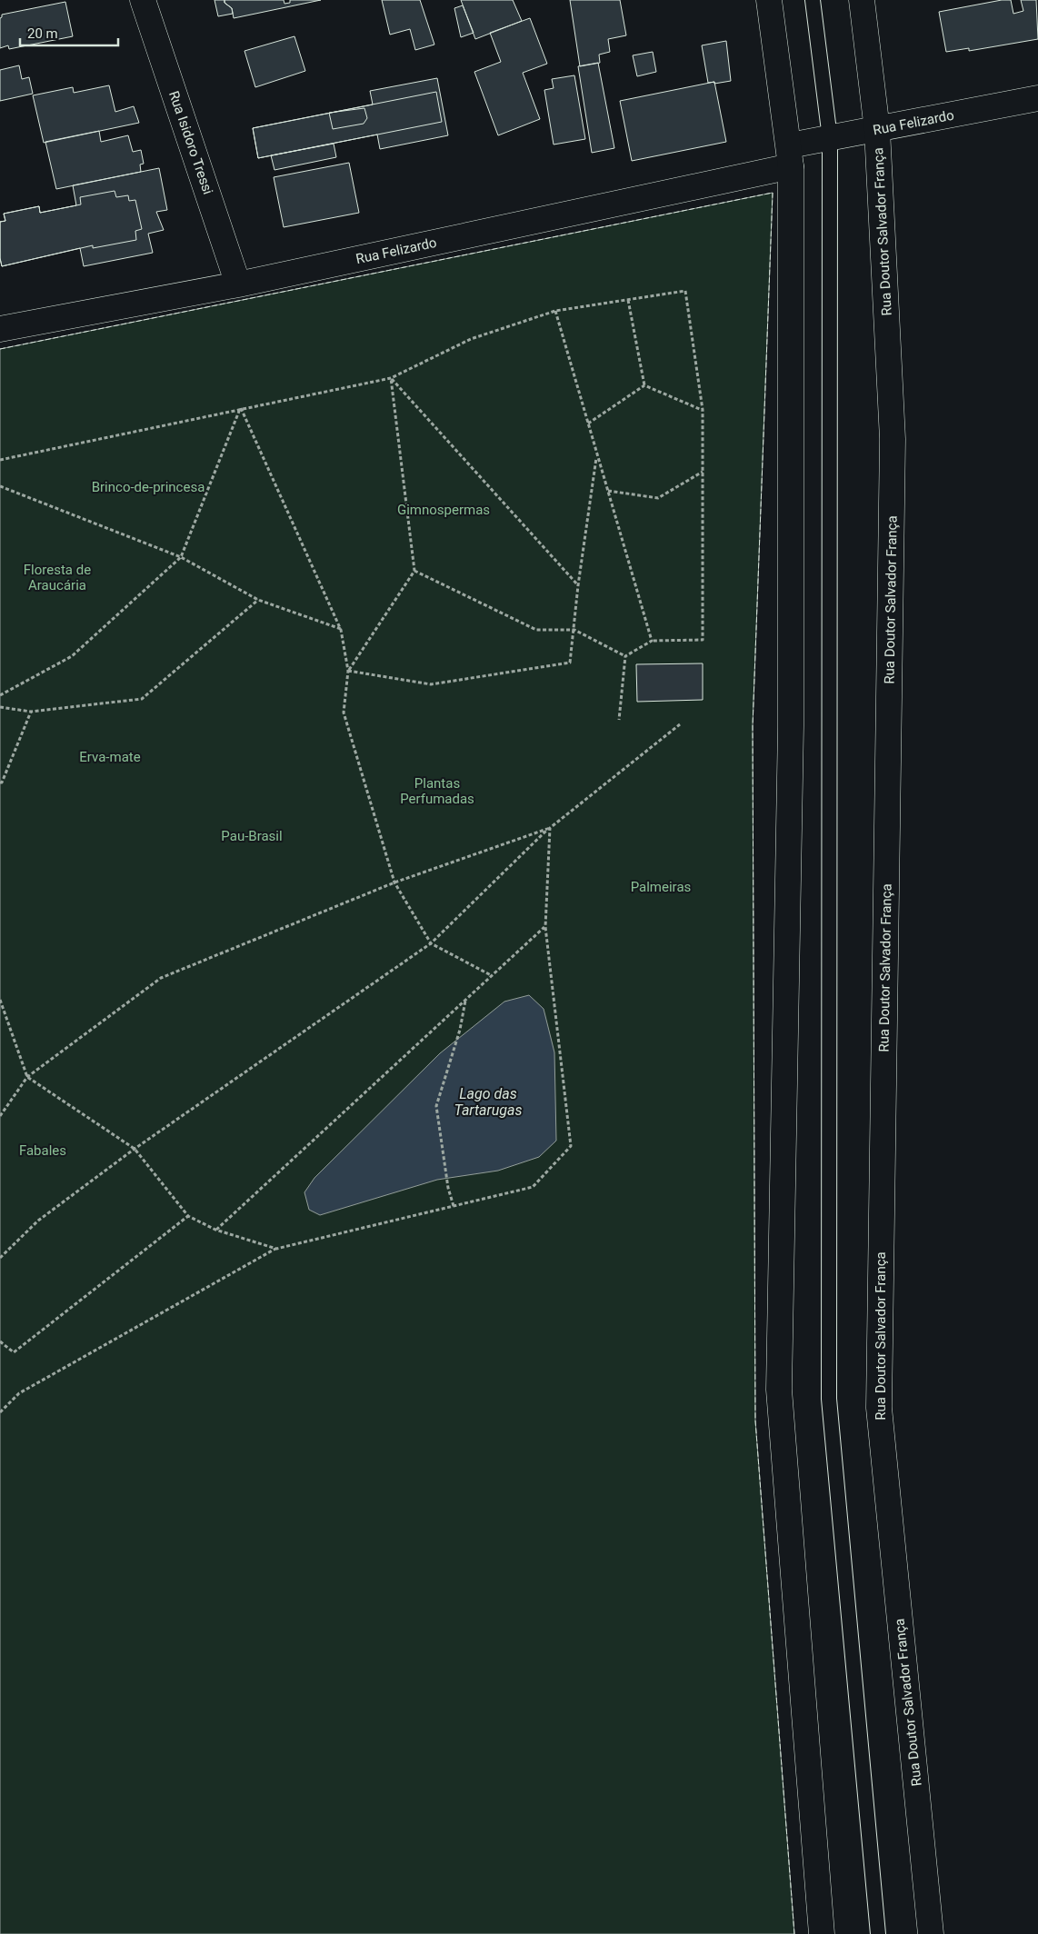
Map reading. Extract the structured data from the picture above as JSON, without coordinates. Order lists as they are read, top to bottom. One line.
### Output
{"streets":{"main road":["Rua Felizardo","Rua Isidoro Tressi","Rua Doutor Salvador França"]},"crossings":[["Rua Felizardo","Rua Isidoro Tressi"],["Rua Felizardo","Rua Doutor Salvador França"]],"water":["Lago das Tartarugas"],"parks":["Brinco-de-princesa","Gimnospermas","Floresta de Araucária","Erva-mate","Plantas Perfumadas","Pau-Brasil","Palmeiras","Fabales"],"scale_bar":"20 m"}
